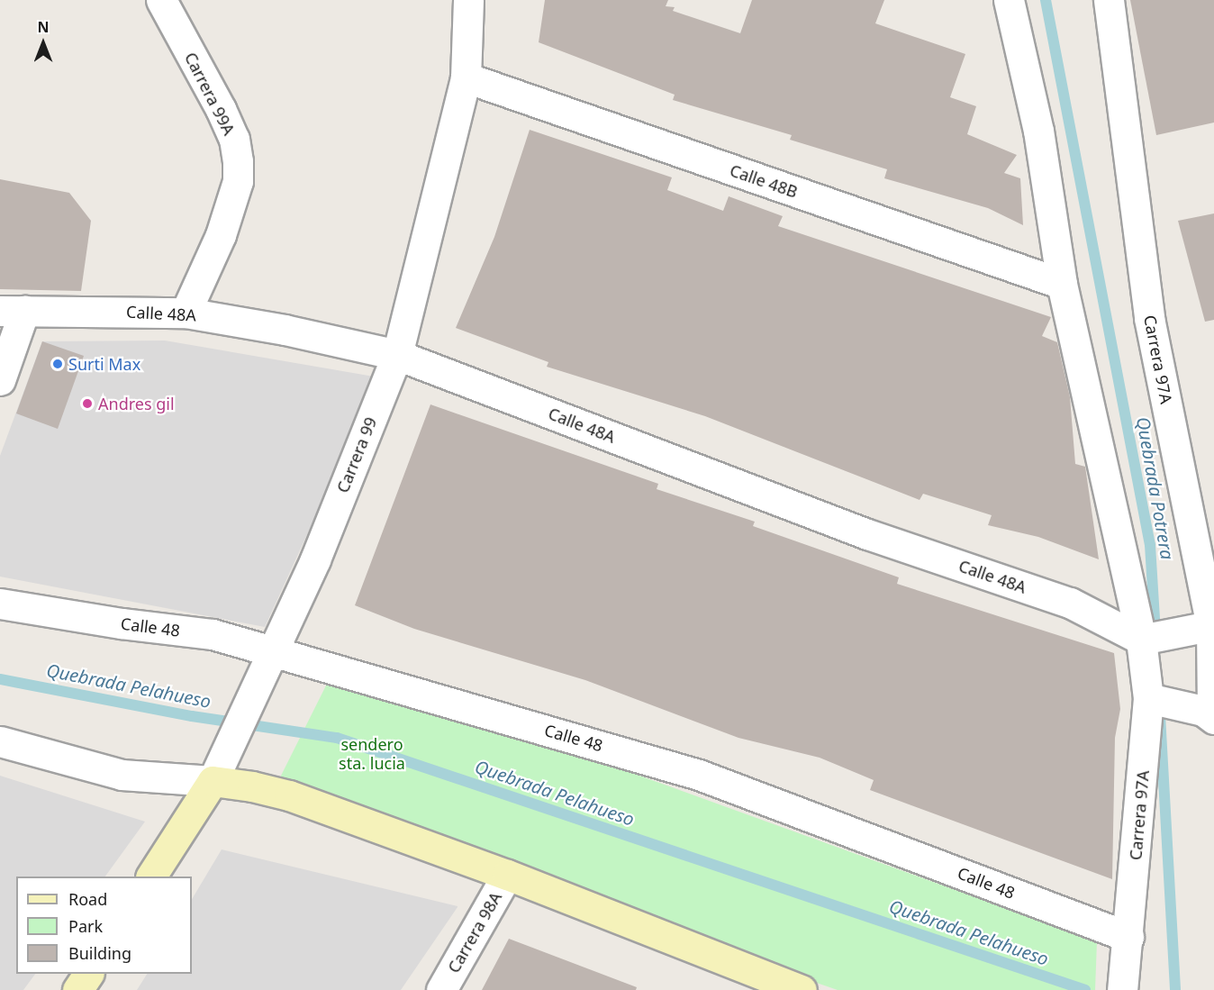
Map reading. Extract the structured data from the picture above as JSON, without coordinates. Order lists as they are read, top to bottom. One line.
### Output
{"streets":{"street":["Carrera 99A","Calle 48B","Calle 48A","Carrera 97A","Carrera 99","Calle 48","Carrera 98A"]},"crossings":[["Carrera 99A","Calle 48A"],["Calle 48B","Carrera 97A"],["Calle 48B","Carrera 99"],["Calle 48A","Carrera 97A"],["Calle 48A","Carrera 99"],["Carrera 97A","Calle 48"],["Carrera 99","Calle 48"]],"water":["Quebrada Potrera","Quebrada Pelahueso"],"parks":["sendero sta. lucia"],"places":["Surti Max","Andres gil"],"legend":["Road","Park","Building"],"north":"top"}
